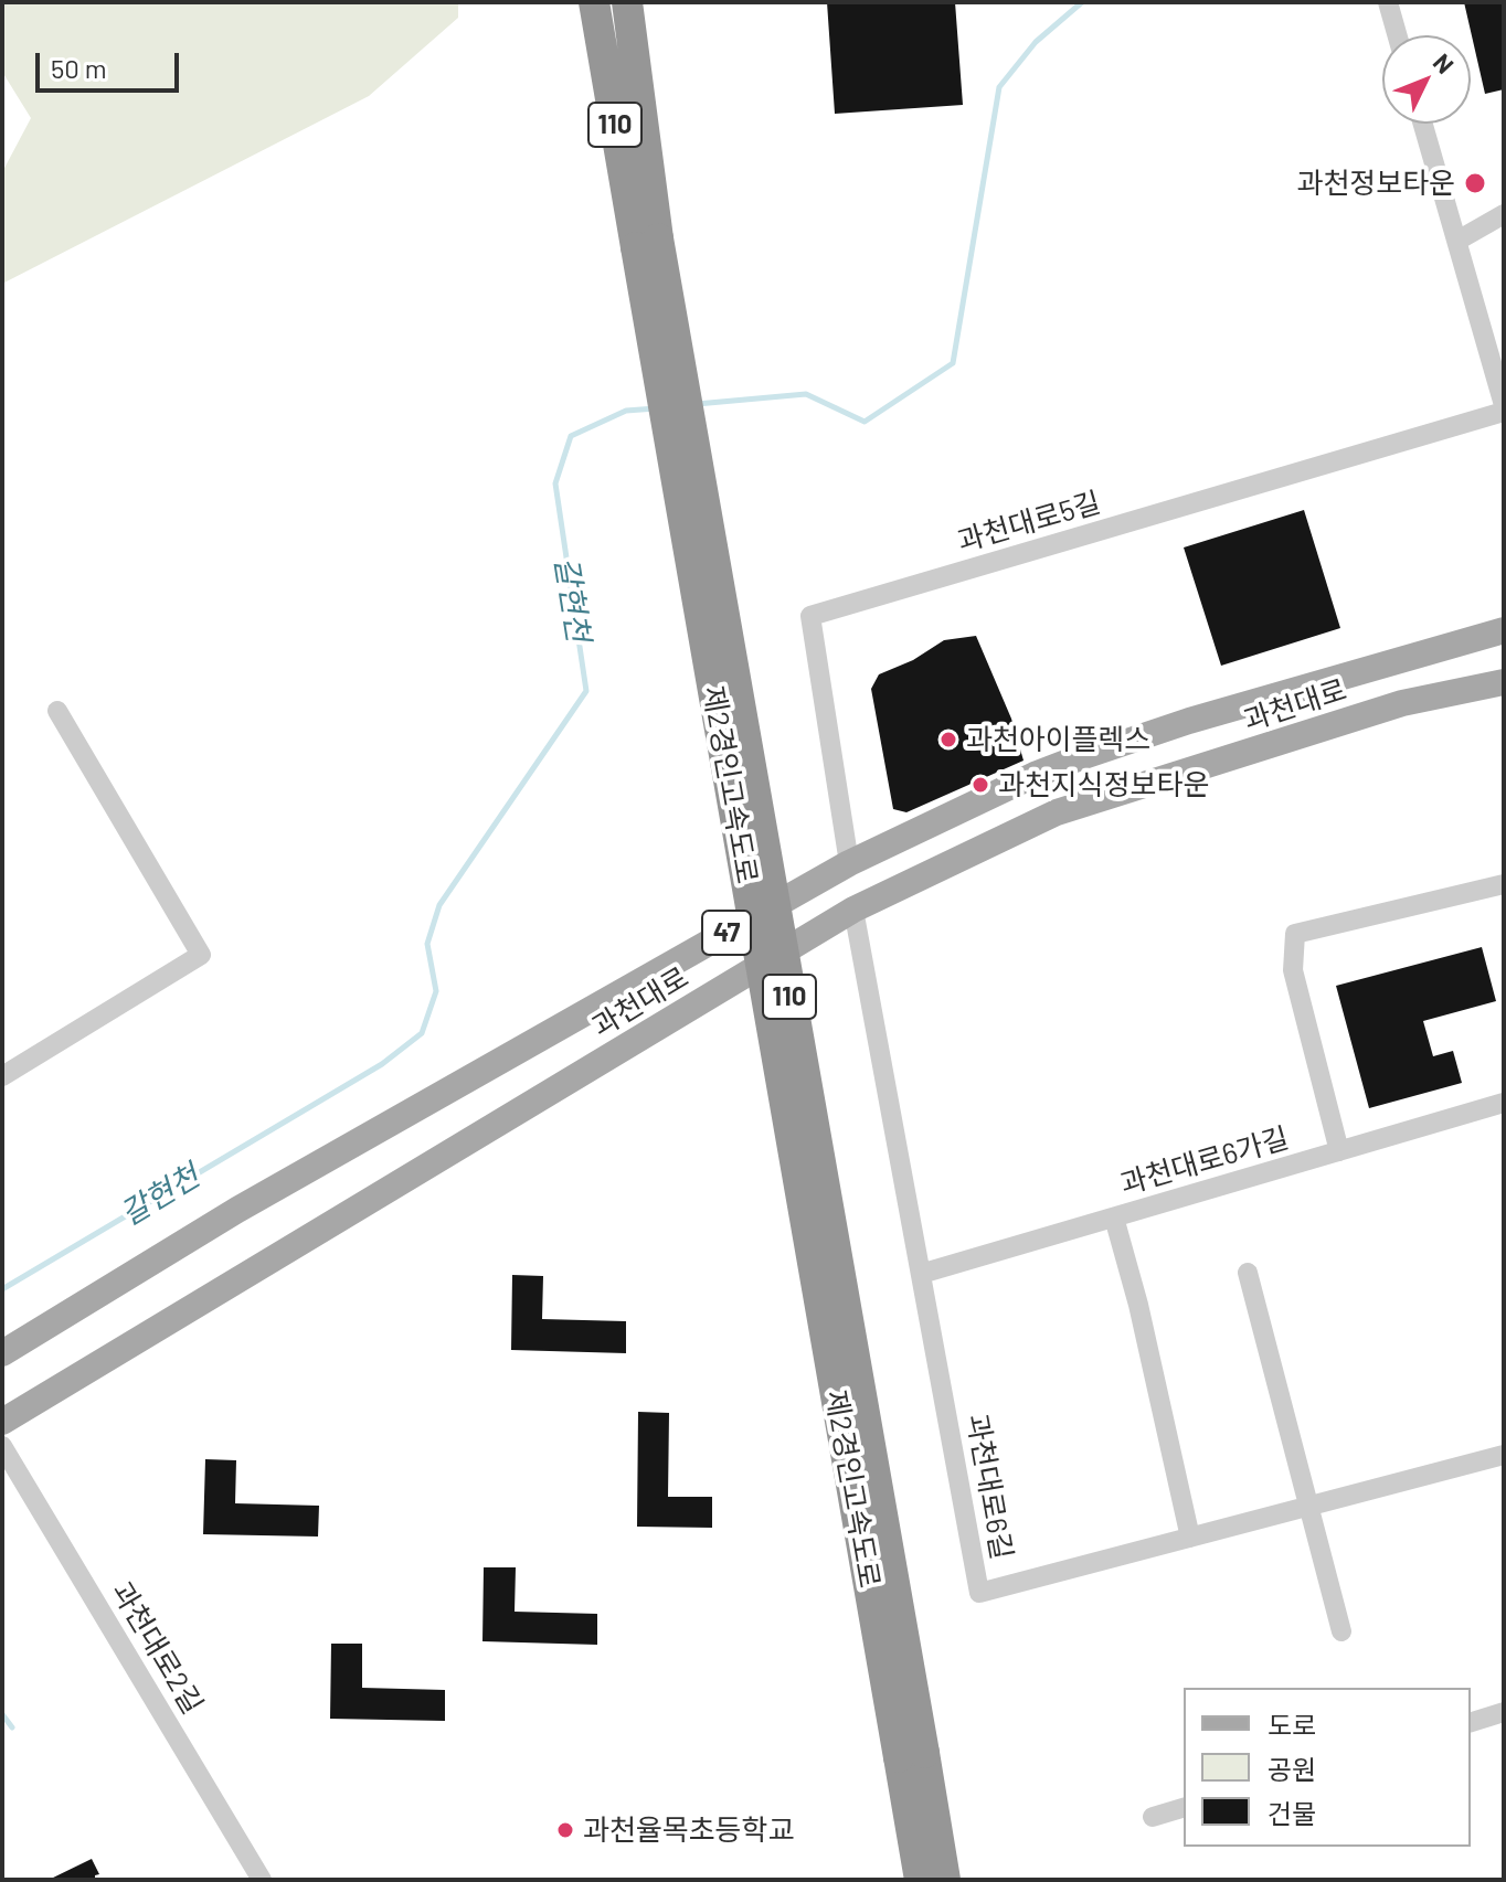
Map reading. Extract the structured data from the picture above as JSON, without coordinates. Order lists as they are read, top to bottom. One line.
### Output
{"streets":{"highway":["110","제2경인고속도로"],"main road":["과천대로","47"],"street":["과천대로5길","과천대로6가길","과천대로6길","과천대로2길"]},"crossings":[["과천대로5길","과천대로"],["과천대로","과천대로6길"],["과천대로6가길","과천대로6길"]],"water":["갈현천"],"places":["과천정보타운","과천아이플렉스","과천지식정보타운","과천율목초등학교"],"legend":["도로","공원","건물"],"scale_bar":"50 m","north":"top right"}
